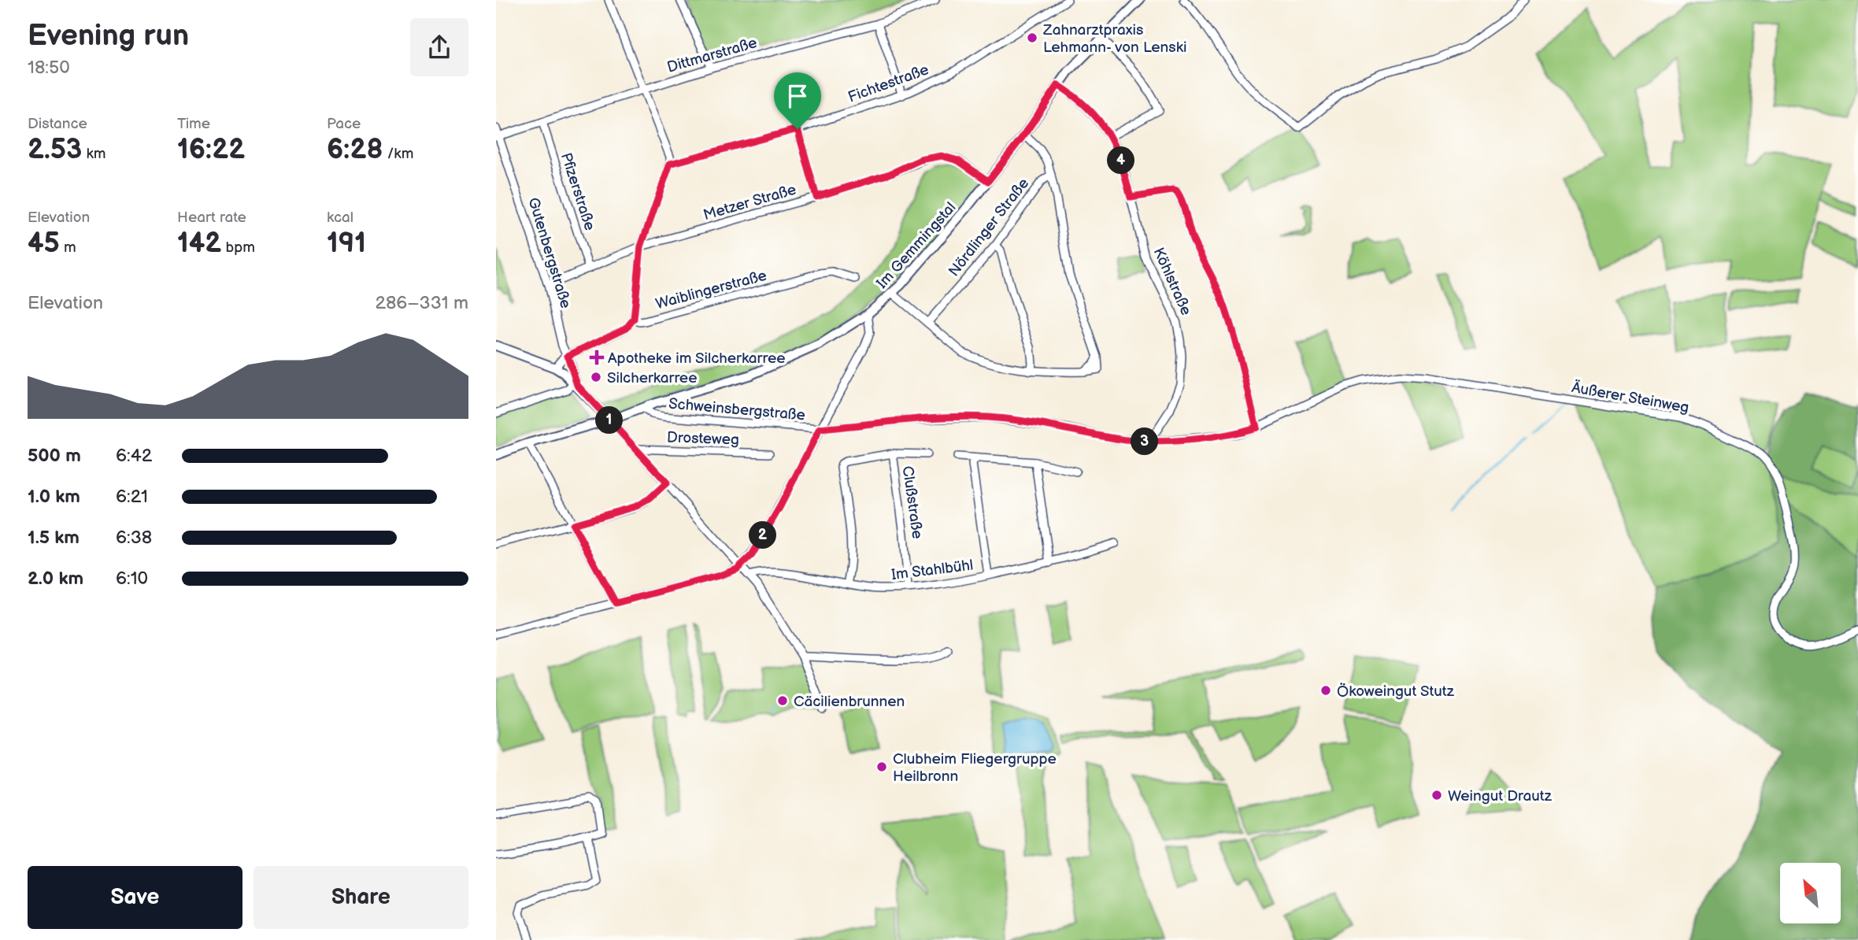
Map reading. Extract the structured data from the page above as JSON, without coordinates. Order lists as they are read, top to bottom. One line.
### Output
{"streets":{"street":["Dittmarstraße","Fichtestraße","Pfizerstraße","Metzer Straße","Nördlinger Straße","Im Gemmingstal","Gutenbergstraße","Köhlstraße","Waiblingerstraße","Äußerer Steinweg","Schweinsbergstraße","Drosteweg","Clußstraße","Im Stahlbühl"]},"crossings":[["Dittmarstraße","Pfizerstraße"],["Dittmarstraße","Gutenbergstraße"],["Pfizerstraße","Metzer Straße"],["Metzer Straße","Im Gemmingstal"],["Metzer Straße","Gutenbergstraße"],["Im Gemmingstal","Köhlstraße"],["Im Gemmingstal","Schweinsbergstraße"],["Köhlstraße","Schweinsbergstraße"],["Äußerer Steinweg","Schweinsbergstraße"],["Clußstraße","Im Stahlbühl"]],"places":{"other":["Zahnarztpraxis Lehmann- von Lenski","Silcherkarree","Ökoweingut Stutz","Cäcilienbrunnen","Clubheim Fliegergruppe Heilbronn","Weingut Drautz"],"health":["Apotheke im Silcherkarree"]},"north":"top left","page":{"heading":["Evening run","18:50"],"stats":[["Distance","2.53 km"],["Time","16:22"],["Pace","6:28 /km"],["Elevation","45 m"],["Heart rate","142 bpm"],["kcal","191"]],"pins":["4","1","3","2"],"chart":["Elevation","286–331 m"],"list":[{"name":"500 m","note":"6:42"},{"name":"1.0 km","note":"6:21"},{"name":"1.5 km","note":"6:38"},{"name":"2.0 km","note":"6:10"}],"buttons":["Save","Share"]}}
